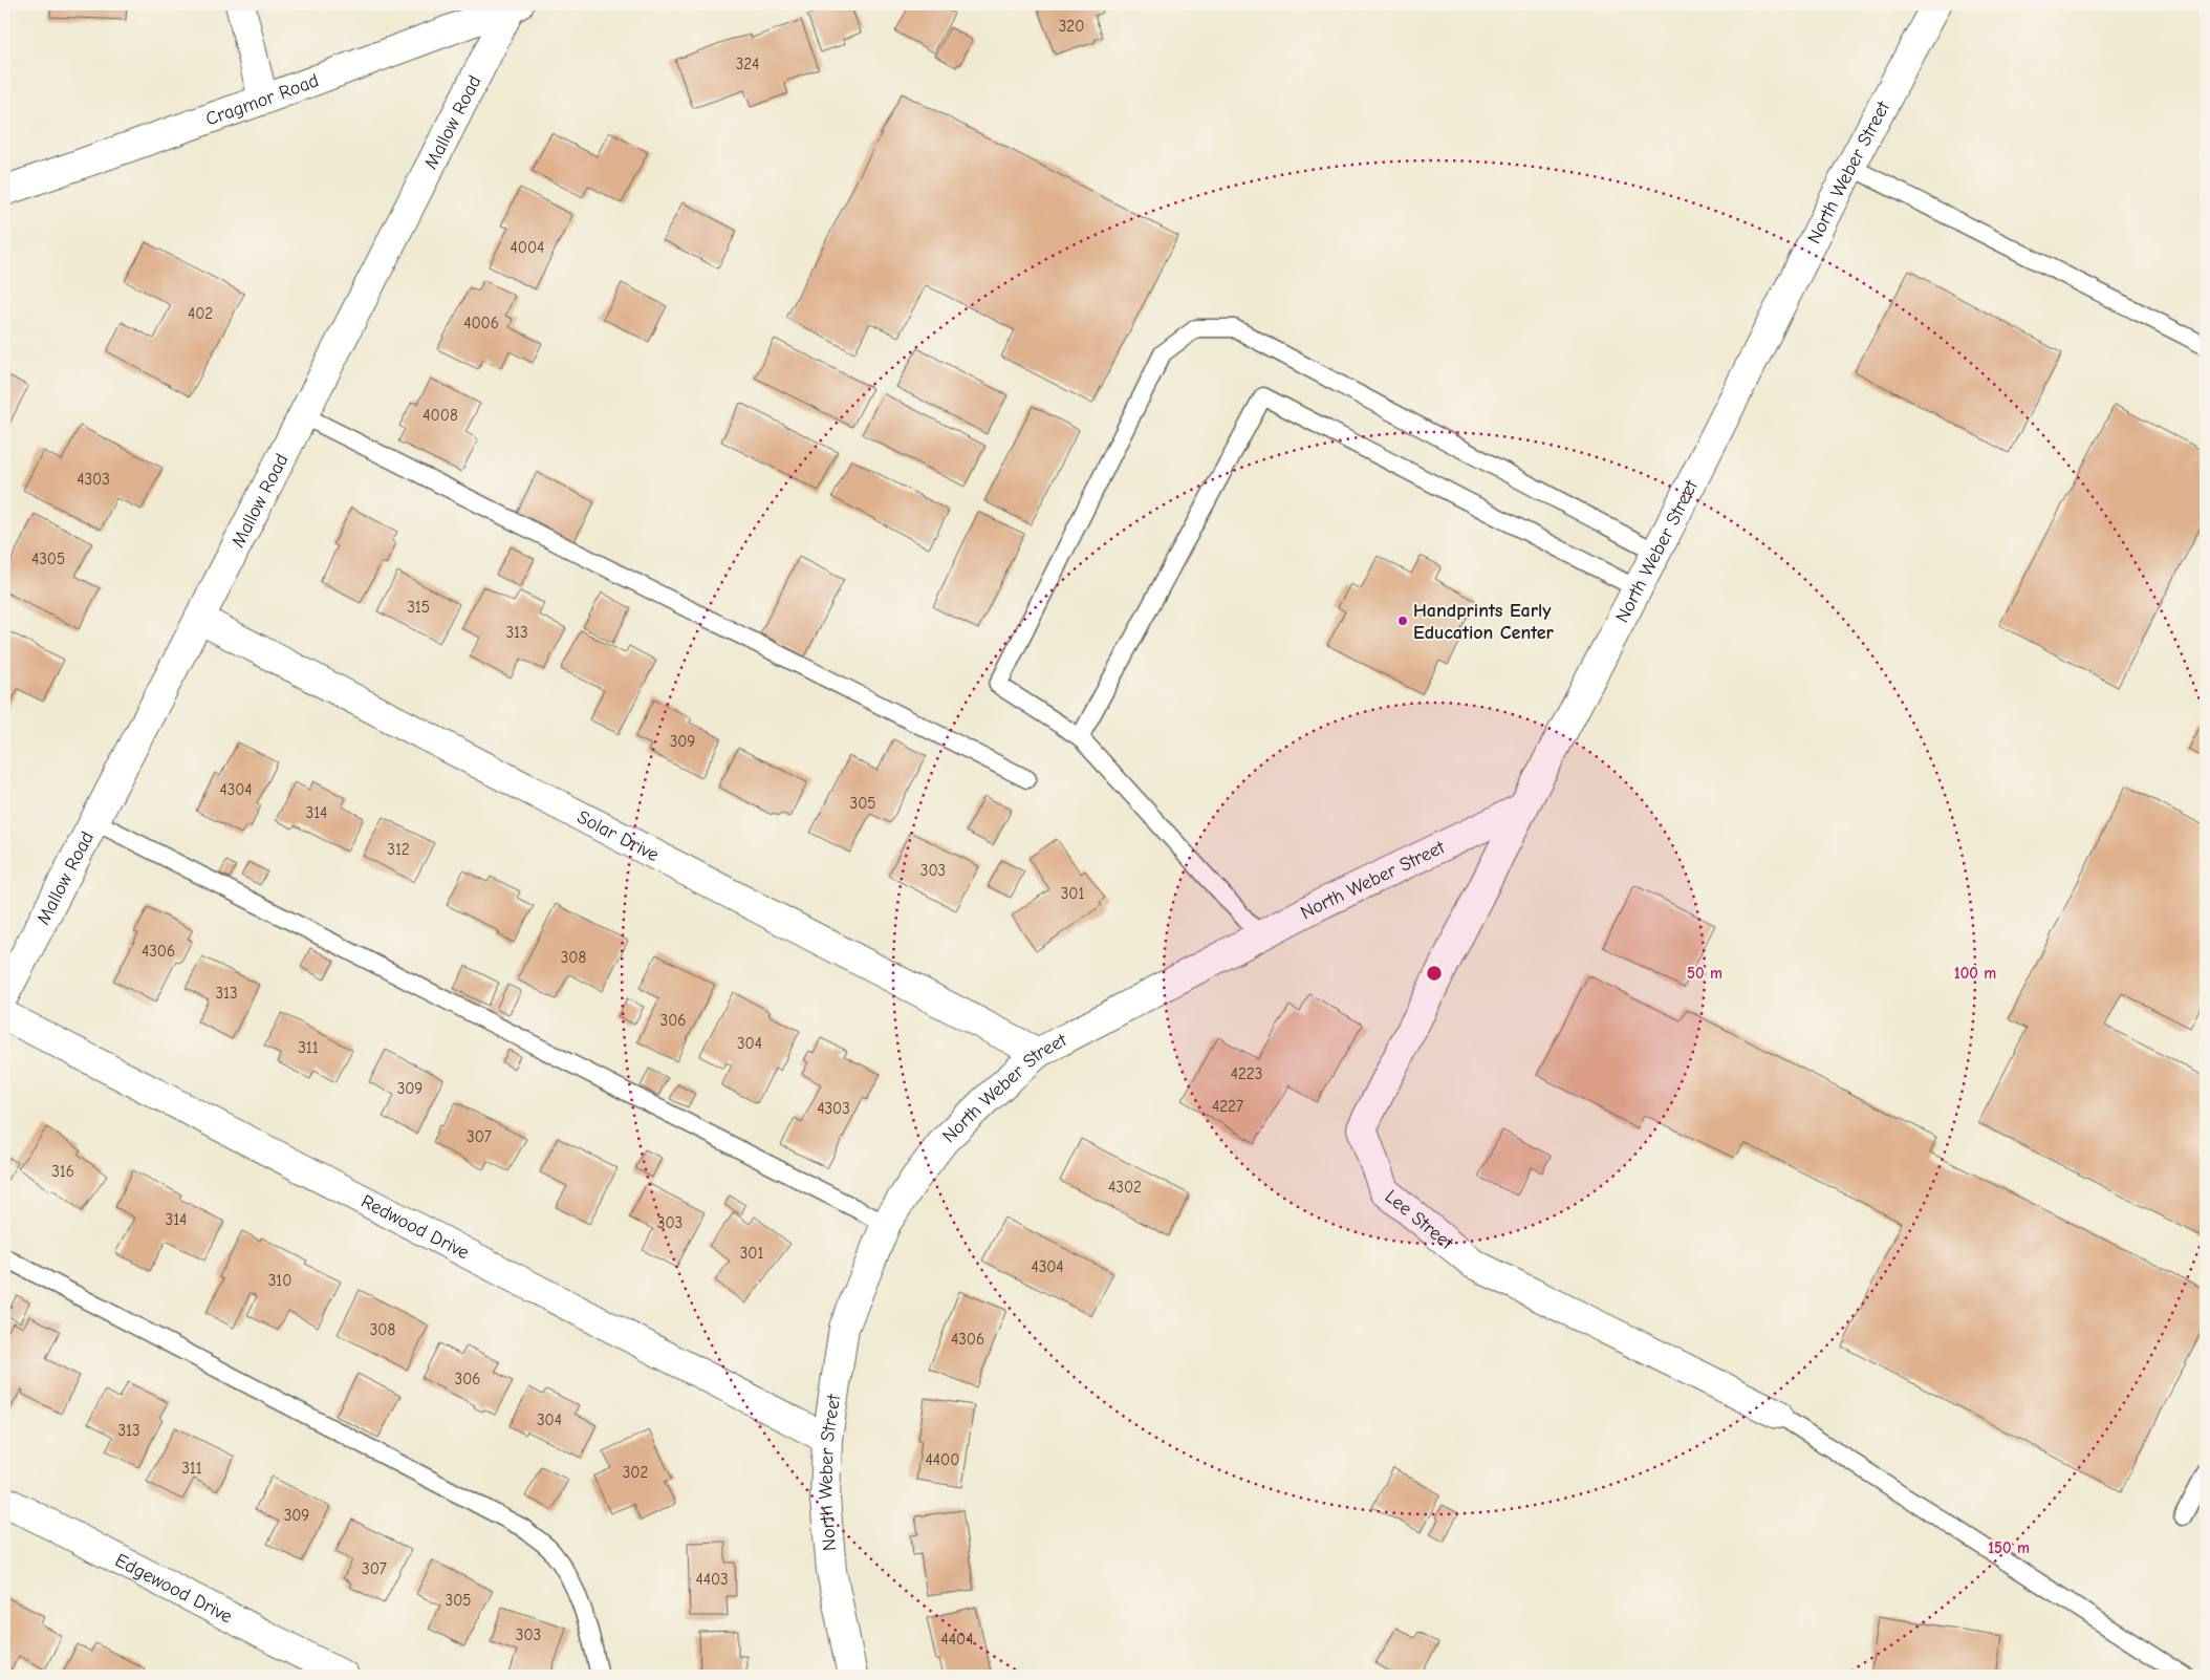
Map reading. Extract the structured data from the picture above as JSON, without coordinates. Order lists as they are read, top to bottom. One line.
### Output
{"streets":{"street":["Cragmor Road","Mallow Road","North Weber Street","Solar Drive","Lee Street","Redwood Drive","Edgewood Drive"]},"crossings":[["Cragmor Road","Mallow Road"],["Mallow Road","Solar Drive"],["North Weber Street","Solar Drive"],["North Weber Street","Lee Street"],["North Weber Street","Redwood Drive"]],"places":["Handprints Early Education Center"],"house_numbers":["320","324","4004","402","4006","4008","4303","4305","315","313","309","4304","305","314","312","303","301","4306","308","313","306","304","311","4223","309","4227","4303","307","316","4302","314","303","301","4304","310","308","4306","306","304","313","4400","311","302","309","307","4403","305","303","4404"],"rings":["50 m","100 m","150 m"]}
